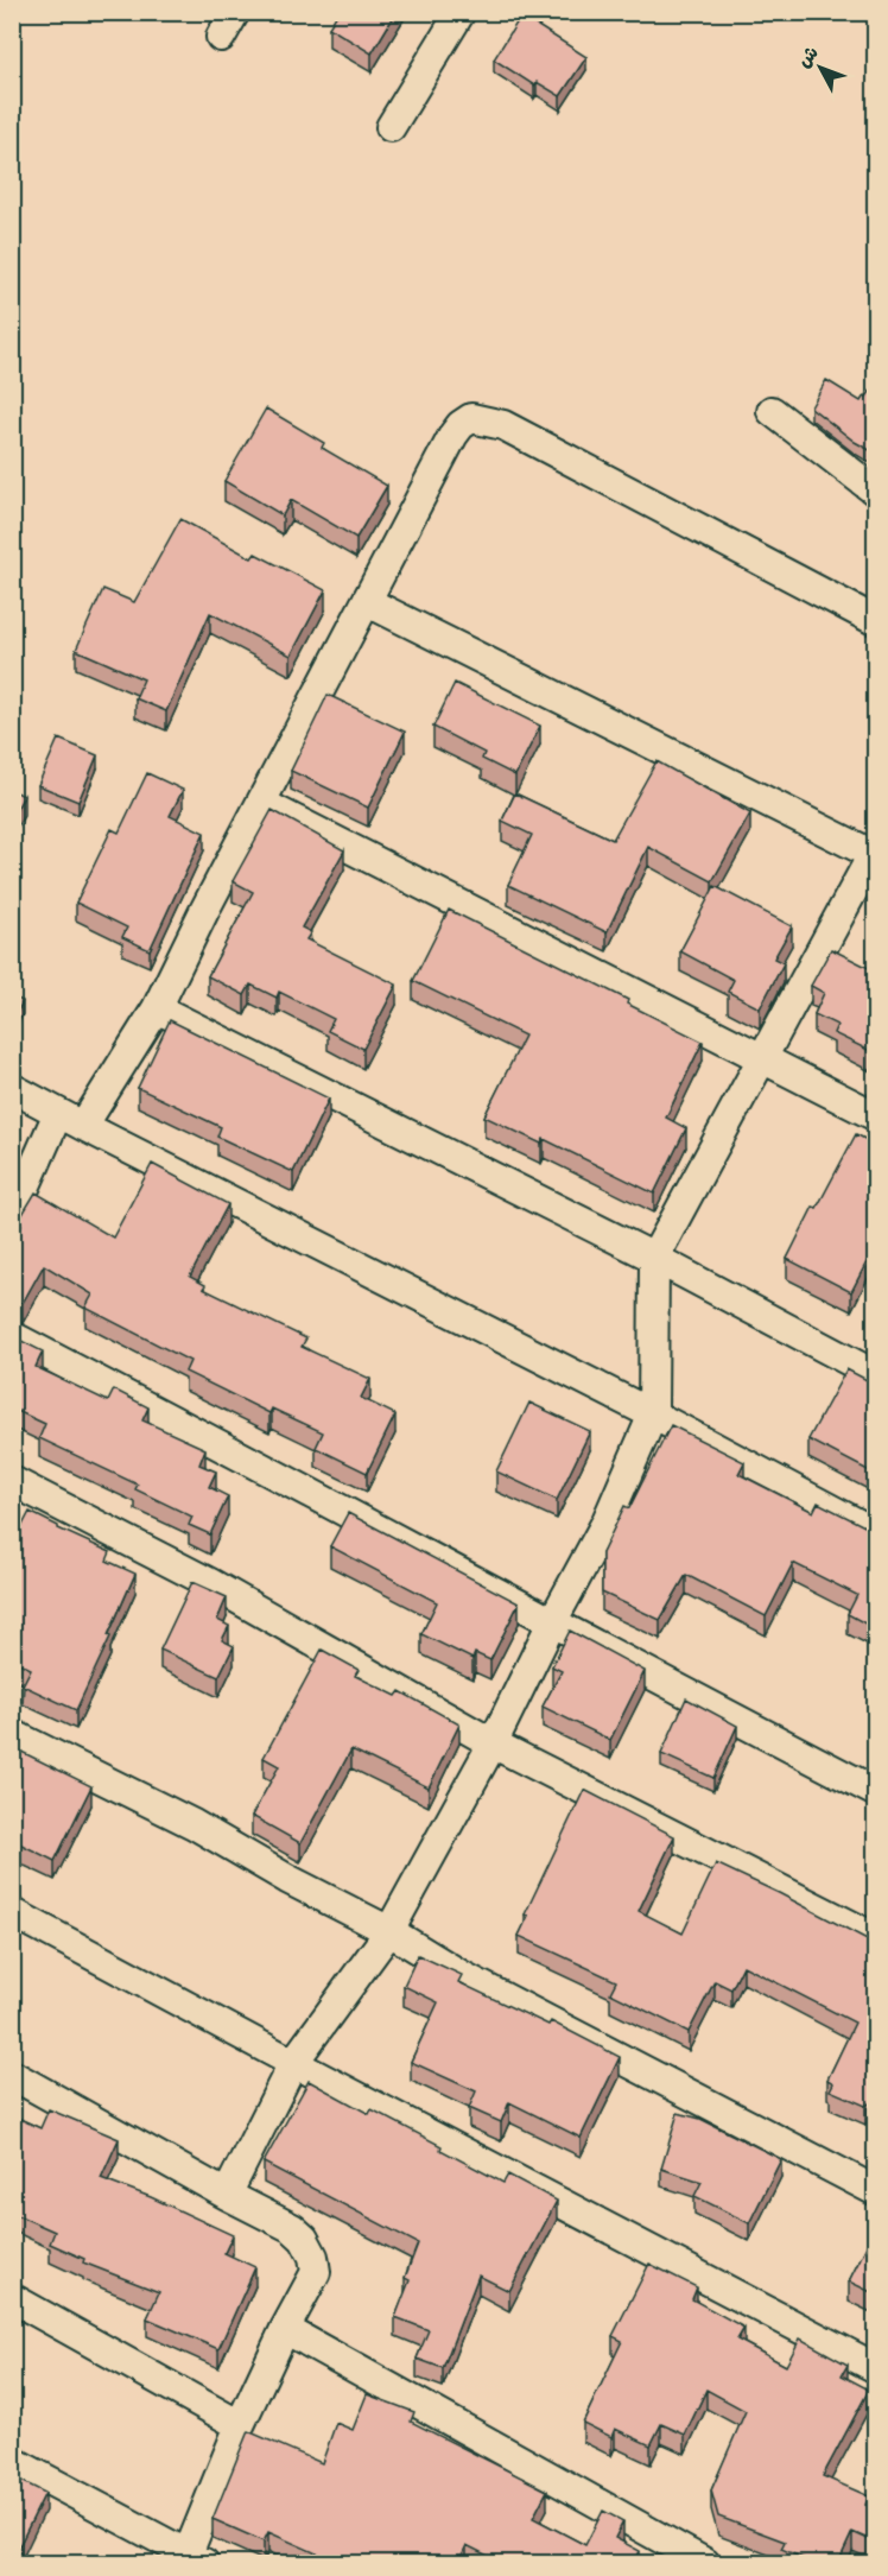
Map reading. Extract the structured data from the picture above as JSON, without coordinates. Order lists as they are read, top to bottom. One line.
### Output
{"north":"top left"}
